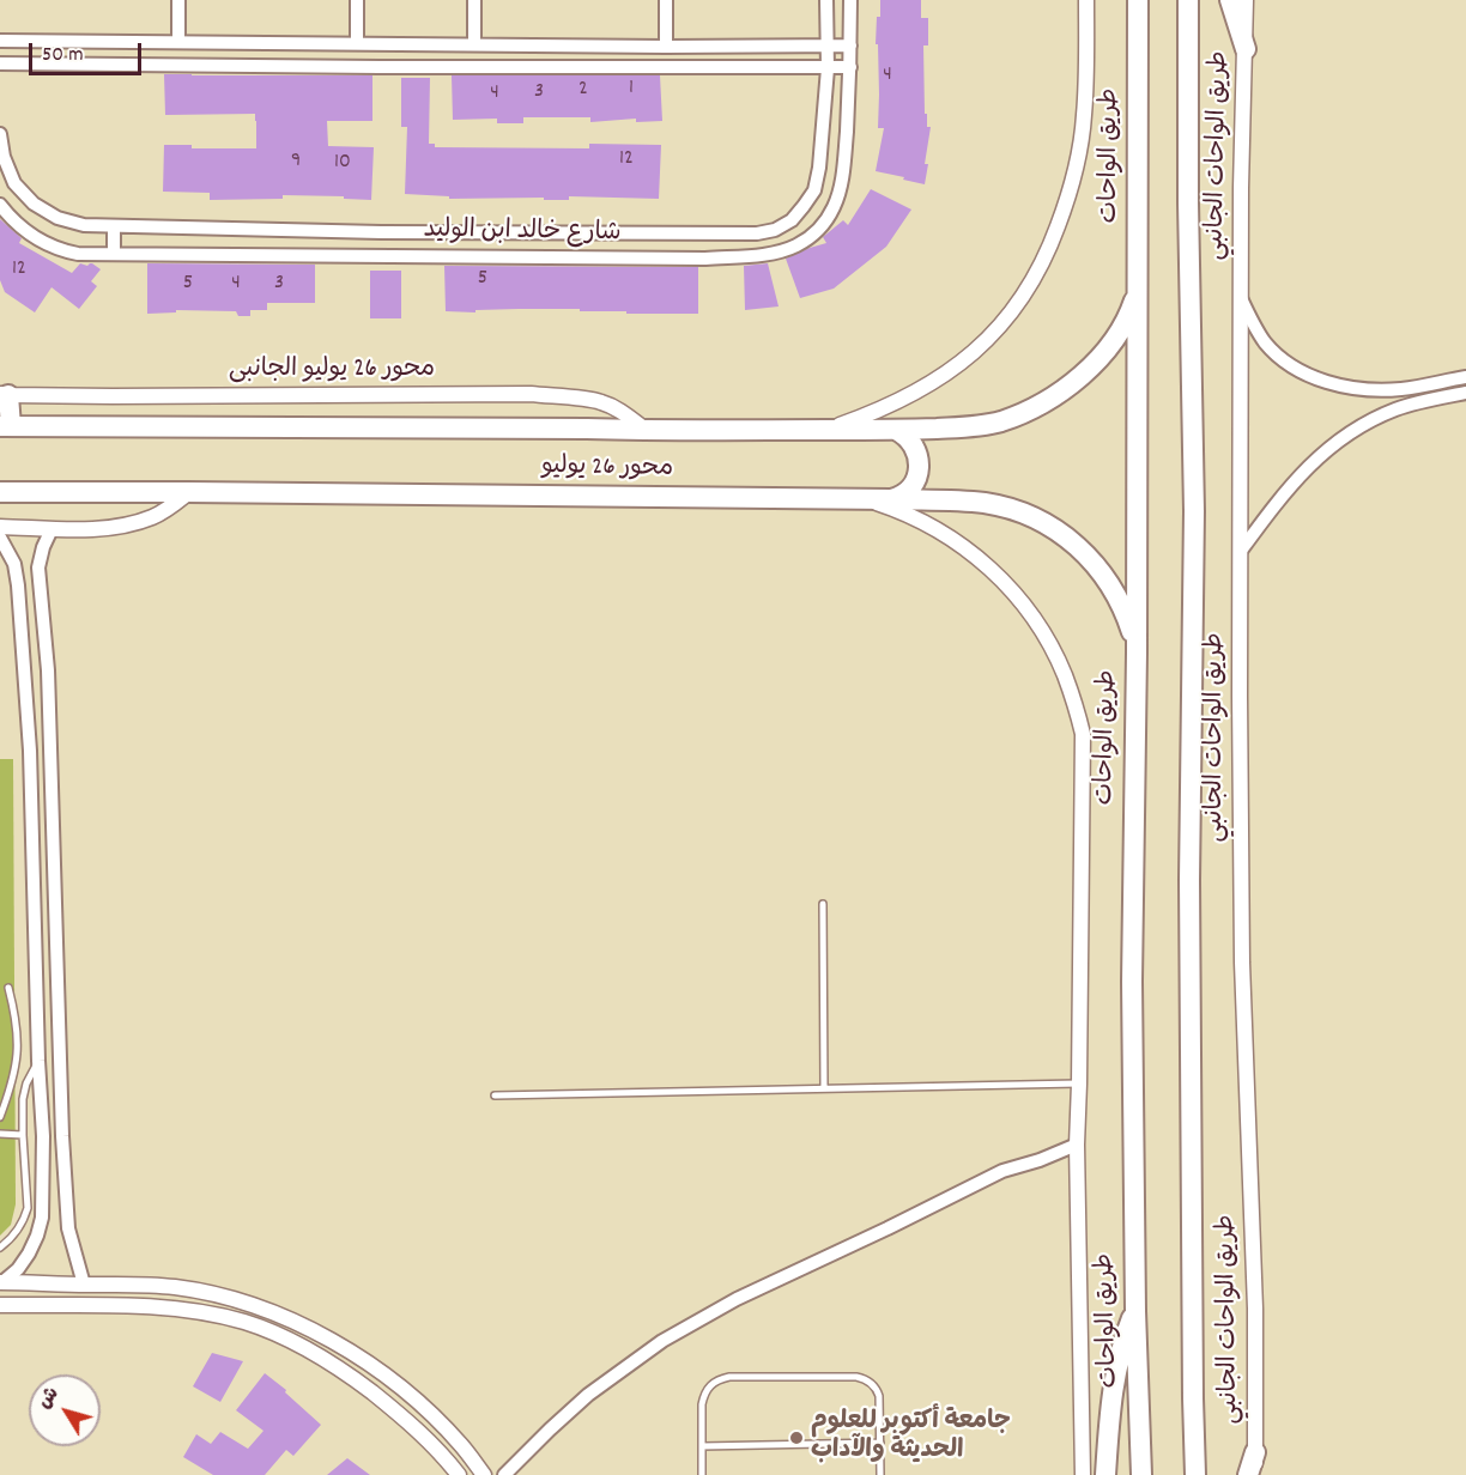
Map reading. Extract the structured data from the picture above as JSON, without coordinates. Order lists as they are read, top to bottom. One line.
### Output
{"streets":{"highway":["طريق الواحات","محور 26 يوليو"],"street":["طريق الواحات الجانبي","شارع خالد ابن الوليد","محور 26 يوليو الجانبى"]},"crossings":[["طريق الواحات","محور 26 يوليو"],["محور 26 يوليو الجانبى","محور 26 يوليو"]],"places":["جامعة أكتوبر للعلوم الحديثة والآداب"],"house_numbers":["4","1","2","3","4","12","9","10","12","5","5","4","3"],"scale_bar":"50 m","north":"top left"}
